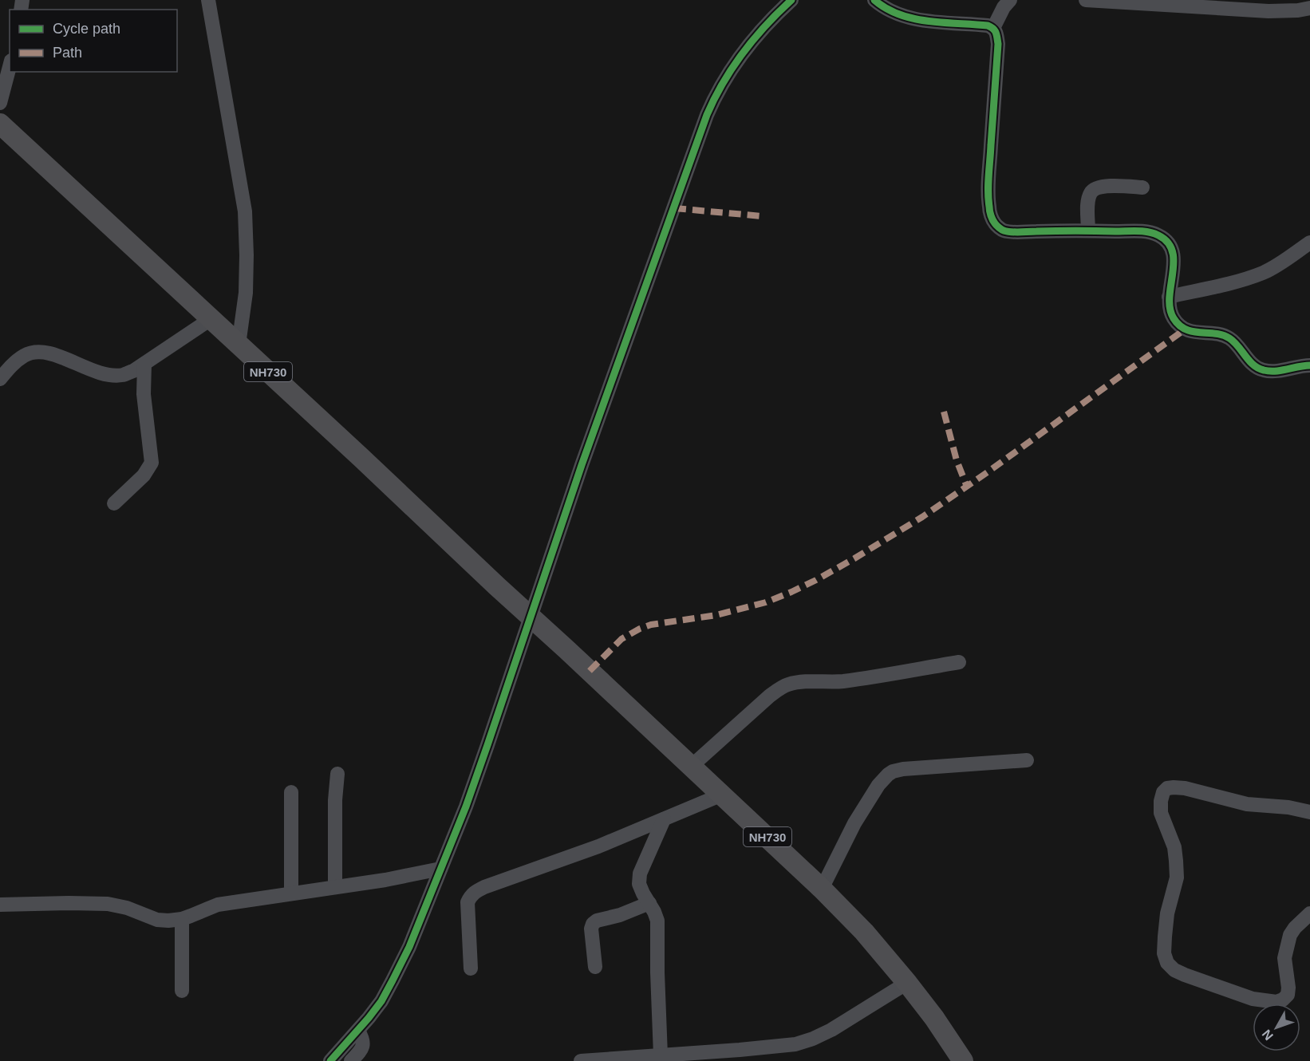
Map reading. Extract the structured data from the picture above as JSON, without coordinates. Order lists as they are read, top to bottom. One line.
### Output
{"streets":{"highway":["NH730"]},"legend":["Cycle path","Path"],"north":"bottom left"}
